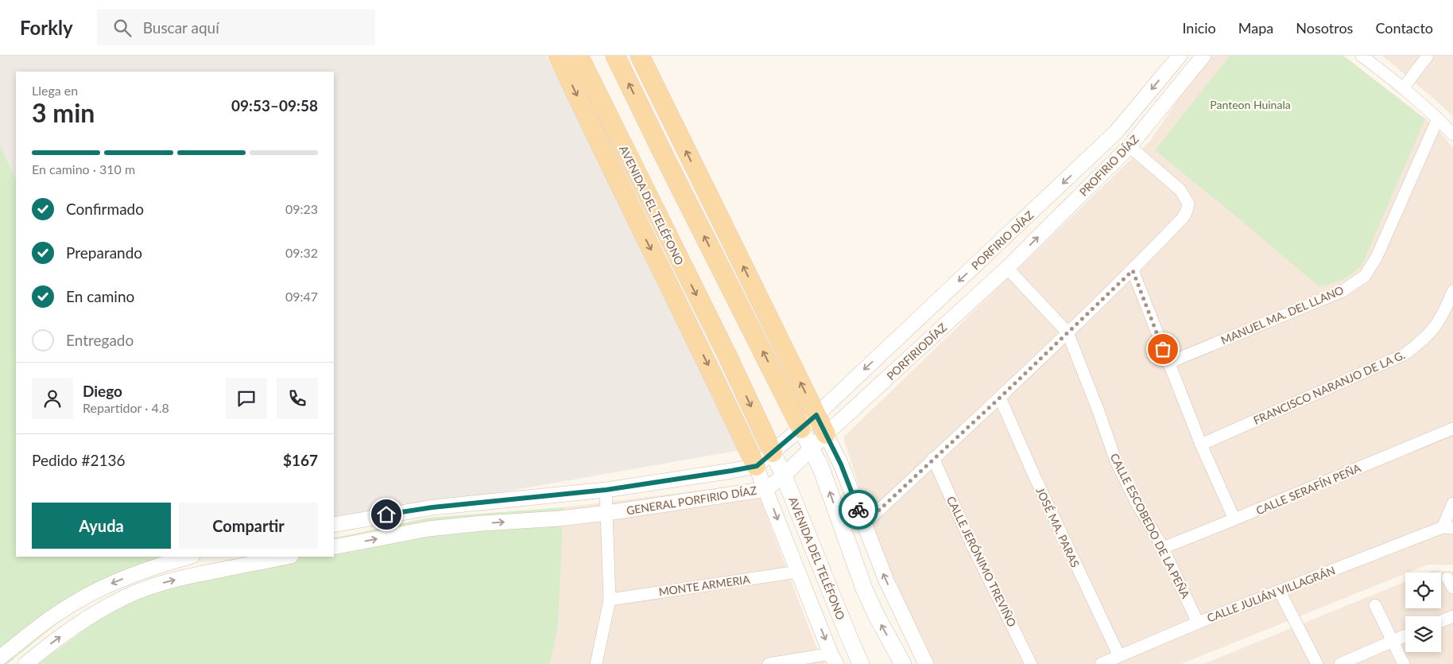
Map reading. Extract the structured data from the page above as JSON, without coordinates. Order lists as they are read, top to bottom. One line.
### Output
{"streets":{"main road":["AVENIDA DEL TELÉFONO"],"street":["PROFIRIO DÍAZ","PORFIRIO DÍAZ","MANUEL MA. DEL LLANO","PORFIRIODÍAZ","FRANCISCO NARANJO DE LA G.","CALLE SERAFÍN PEÑA","GENERAL PORFIRIO DÍAZ","CALLE ESCOBEDO DE LA PEÑA","JOSÉ MA. PARAS","CALLE JERÓNIMO TREVIÑO","MONTE ARMERIA","CALLE JULIÁN VILLAGRÁN"]},"crossings":[["PROFIRIO DÍAZ","PORFIRIODÍAZ"],["PROFIRIO DÍAZ","CALLE ESCOBEDO DE LA PEÑA"],["AVENIDA DEL TELÉFONO","PORFIRIO DÍAZ"],["AVENIDA DEL TELÉFONO","GENERAL PORFIRIO DÍAZ"],["PORFIRIODÍAZ","GENERAL PORFIRIO DÍAZ"],["PORFIRIODÍAZ","CALLE ESCOBEDO DE LA PEÑA"],["CALLE SERAFÍN PEÑA","CALLE ESCOBEDO DE LA PEÑA"],["CALLE ESCOBEDO DE LA PEÑA","CALLE JULIÁN VILLAGRÁN"],["JOSÉ MA. PARAS","CALLE JULIÁN VILLAGRÁN"]],"parks":["Panteon Huinala"],"page":{"header":"Forkly","search":"Buscar aquí","nav":["Inicio","Mapa","Nosotros","Contacto"],"heading":["3 min","Llega en","09:53–09:58"],"panel":["Diego","Repartidor · 4.8","Pedido #2136","$167"],"bar":"En camino · 310 m","list":[["Confirmado","09:23"],["Preparando","09:32"],["En camino","09:47"],"Entregado"],"buttons":["Ayuda","Compartir"]}}
